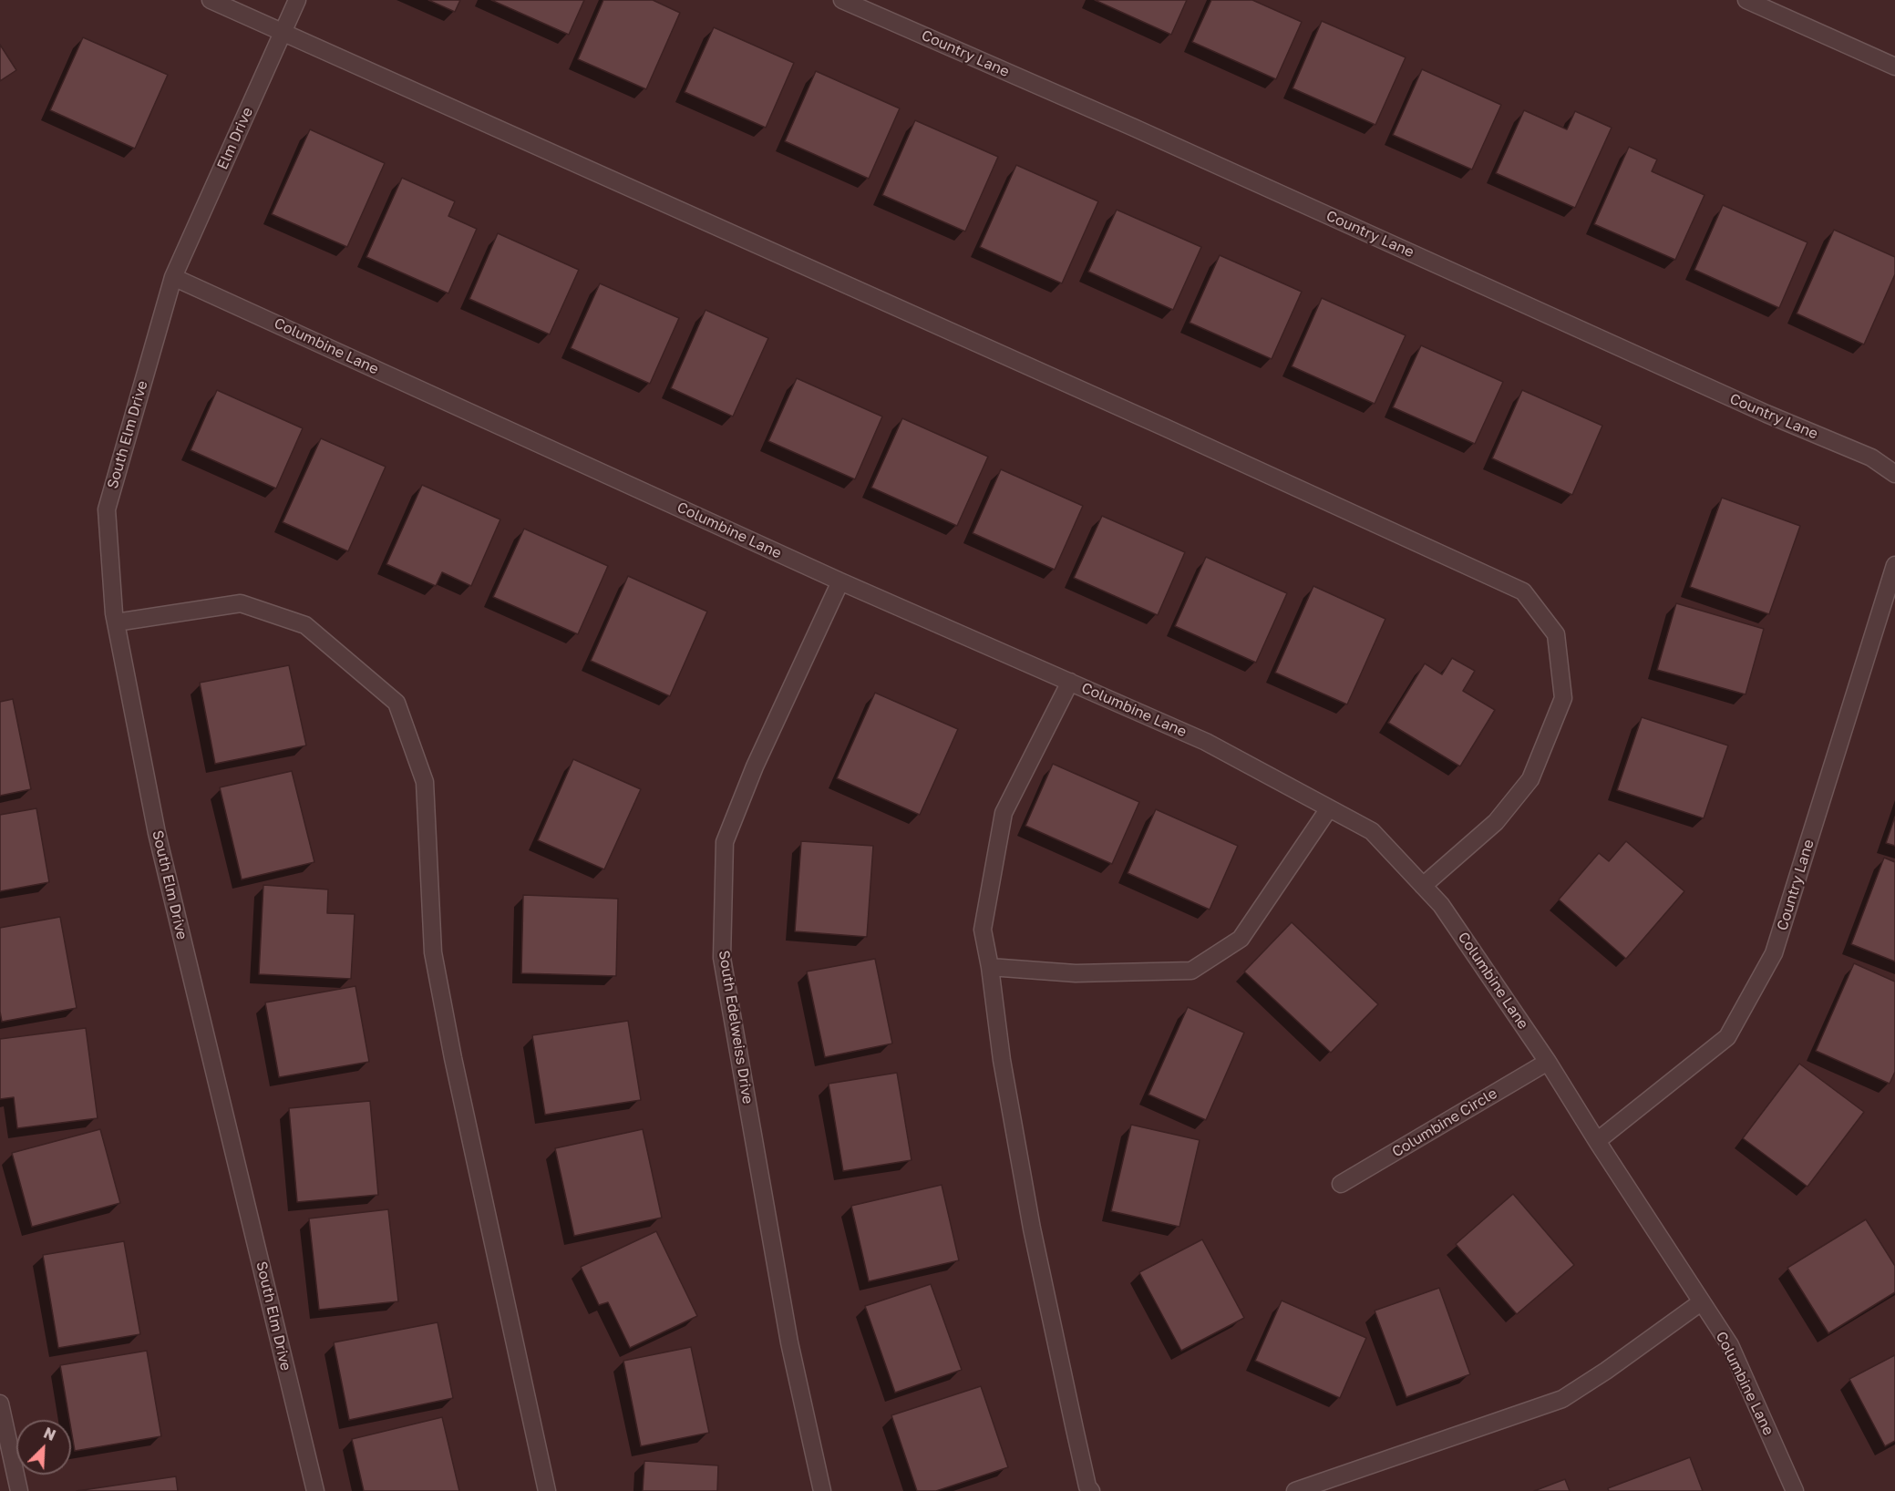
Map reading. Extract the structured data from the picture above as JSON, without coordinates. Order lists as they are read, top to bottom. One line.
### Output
{"streets":{"street":["Country Lane","Elm Drive","Columbine Lane","South Elm Drive","South Edelweiss Drive","Columbine Circle"]},"crossings":[["Country Lane","Columbine Lane"],["Elm Drive","Columbine Lane"],["Elm Drive","South Elm Drive"],["Columbine Lane","South Elm Drive"],["Columbine Lane","South Edelweiss Drive"],["Columbine Lane","Columbine Circle"]],"north":"top right"}
